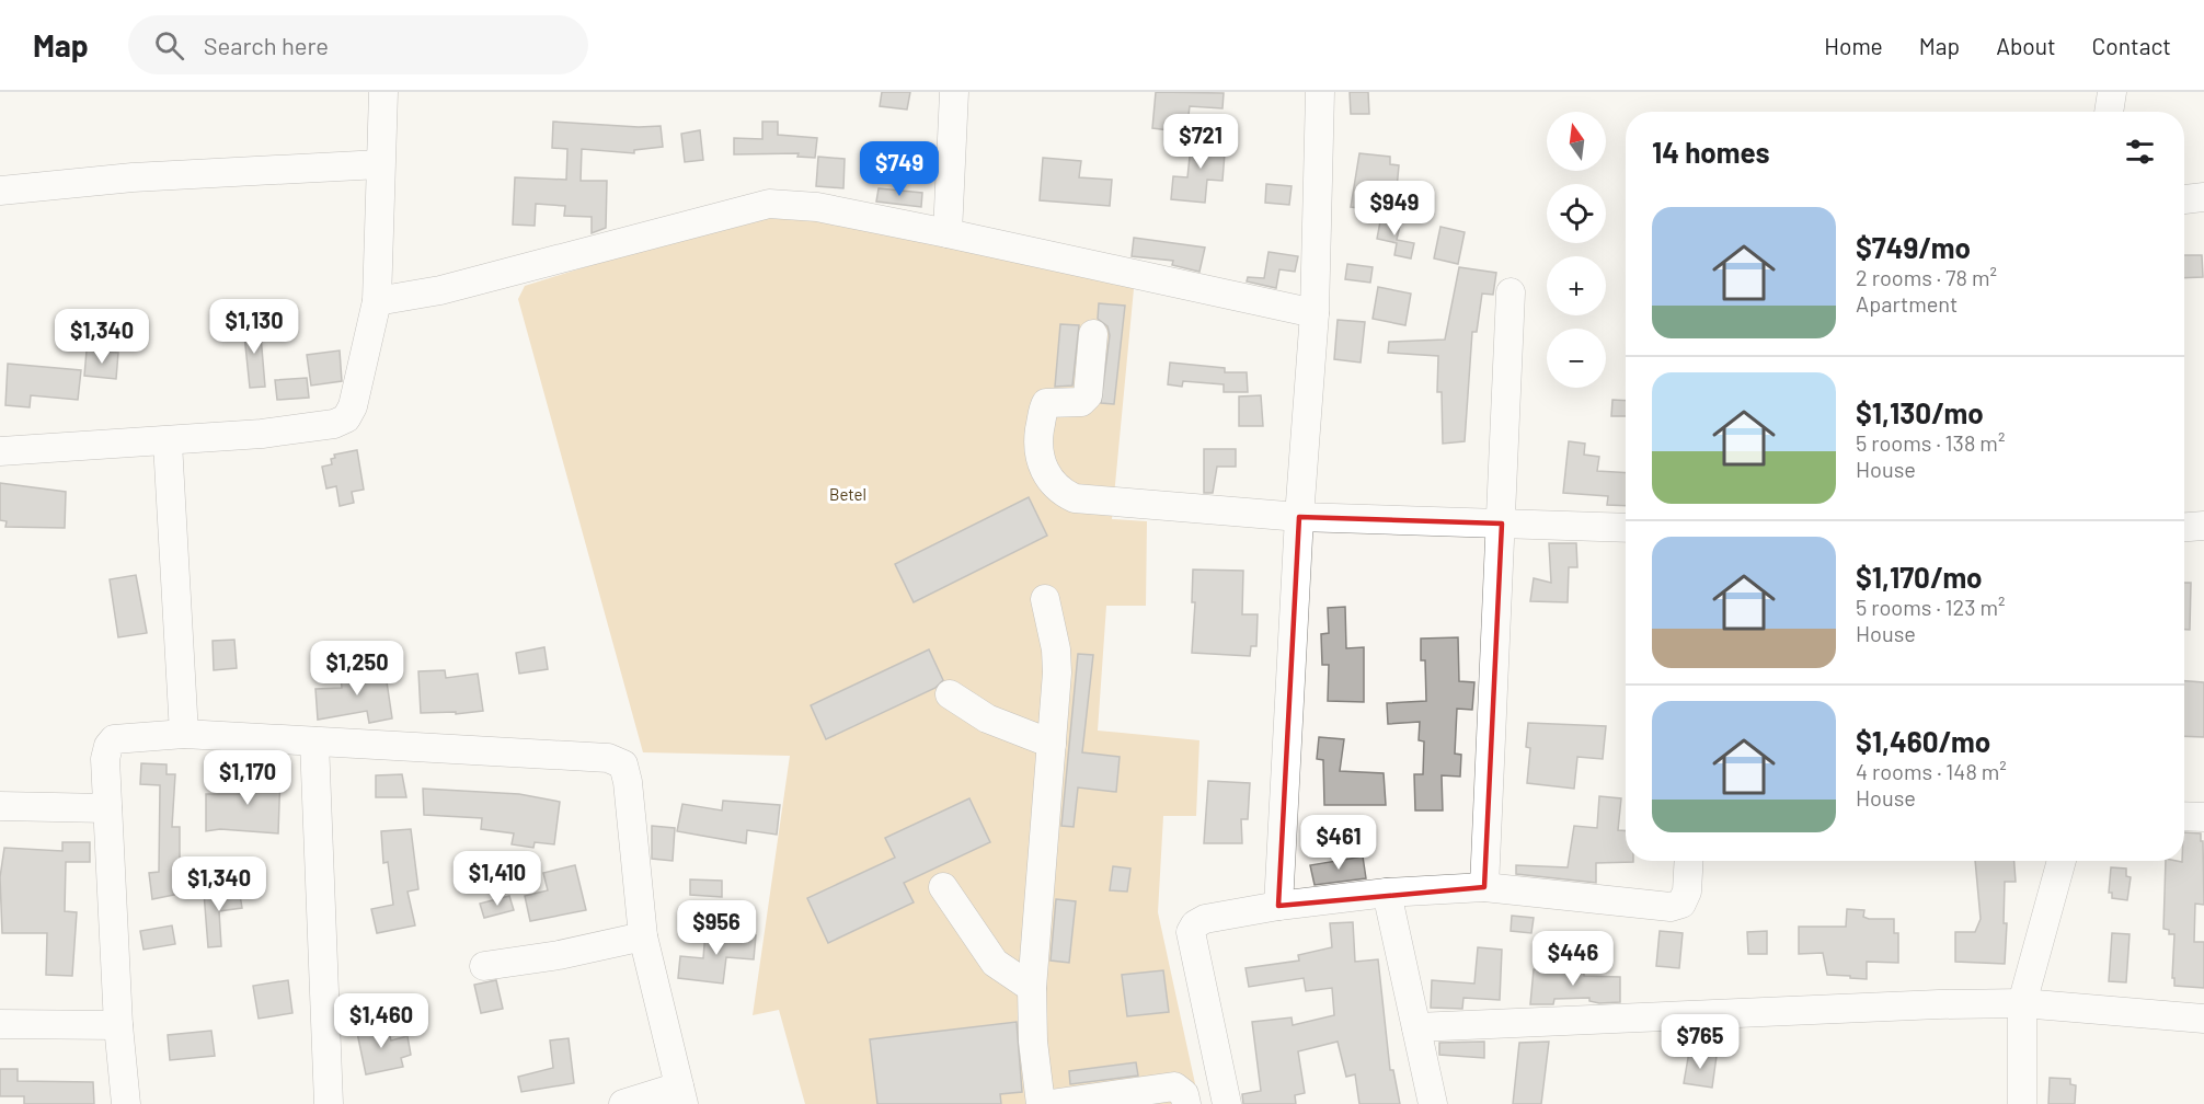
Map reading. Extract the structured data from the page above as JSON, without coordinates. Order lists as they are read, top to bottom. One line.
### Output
{"parks":["Betel"],"north":"top","page":{"header":"Map","search":"Search here","nav":["Home","Map","About","Contact"],"map_buttons":["+","−"],"heading":"14 homes","price":["$721","$749","$949","$1,130","$1,340","$1,250","$1,170","$461","$1,410","$1,340","$956","$446","$1,460","$765"],"list":[{"name":"$749/mo","note":"2 rooms · 78 m² · Apartment"},{"name":"$1,130/mo","note":"5 rooms · 138 m² · House"},{"name":"$1,170/mo","note":"5 rooms · 123 m² · House"},{"name":"$1,460/mo","note":"4 rooms · 148 m² · House"}]}}
